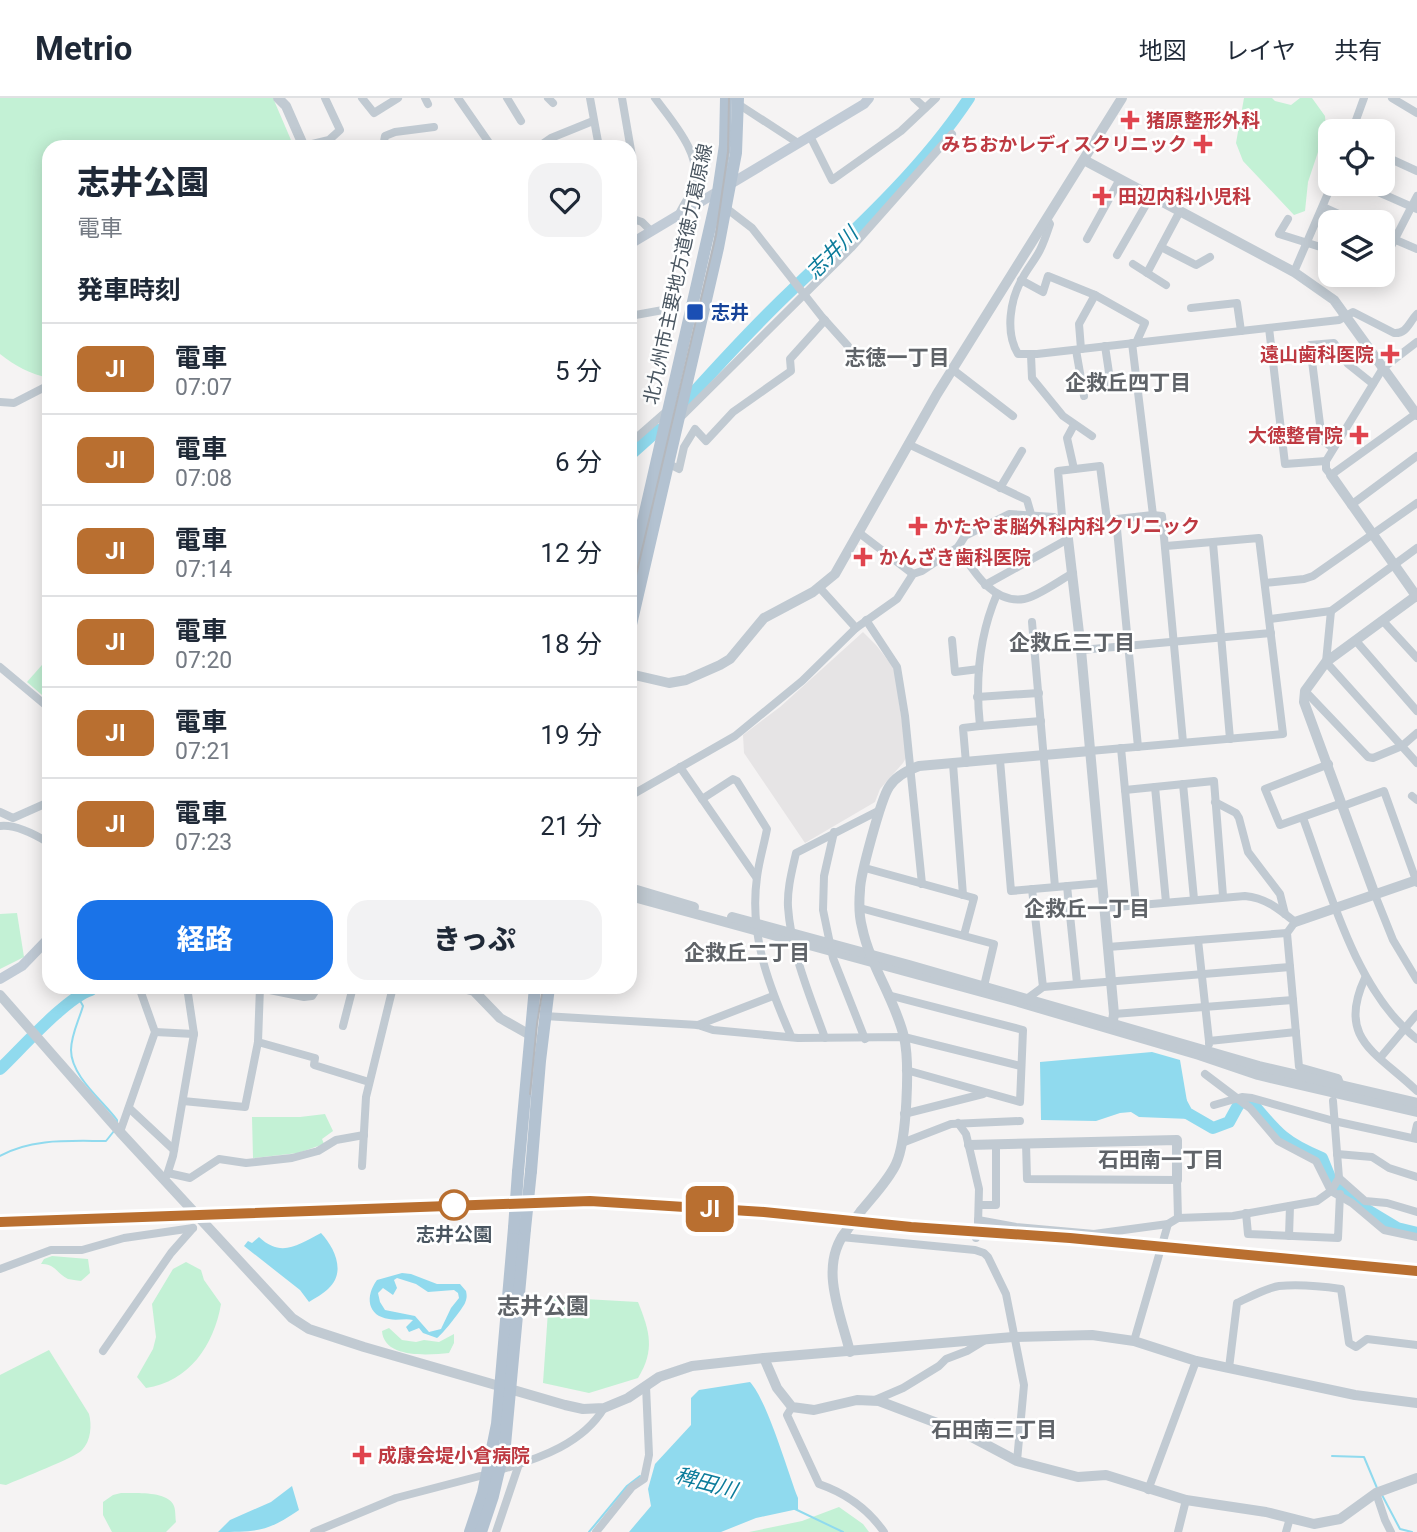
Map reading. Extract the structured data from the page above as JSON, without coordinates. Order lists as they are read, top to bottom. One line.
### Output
{"streets":{"main road":["北九州市主要地方道徳力葛原線"]},"districts":["志徳一丁目","企救丘四丁目","企救丘三丁目","企救丘一丁目","企救丘二丁目","石田南一丁目","志井公園","石田南三丁目"],"water":["志井川","稗田川"],"places":{"health":["猪原整形外科","みちおかレディスクリニック","田辺内科小児科","遠山歯科医院","大徳整骨院","かたやま脳外科内科クリニック","かんざき歯科医院","成康会堤小倉病院"],"transit":["志井"],"other":["志井公園"]},"page":{"header":"Metrio","nav":["地図","レイヤ","共有"],"on_map":"JI","heading":[["志井公園","電車"],"発車時刻"],"list":[{"mark":"JI","name":"電車","note":"07:07","value":"5 分"},{"mark":"JI","name":"電車","note":"07:08","value":"6 分"},{"mark":"JI","name":"電車","note":"07:14","value":"12 分"},{"mark":"JI","name":"電車","note":"07:20","value":"18 分"},{"mark":"JI","name":"電車","note":"07:21","value":"19 分"},{"mark":"JI","name":"電車","note":"07:23","value":"21 分"}],"buttons":["経路","きっぷ"]}}
